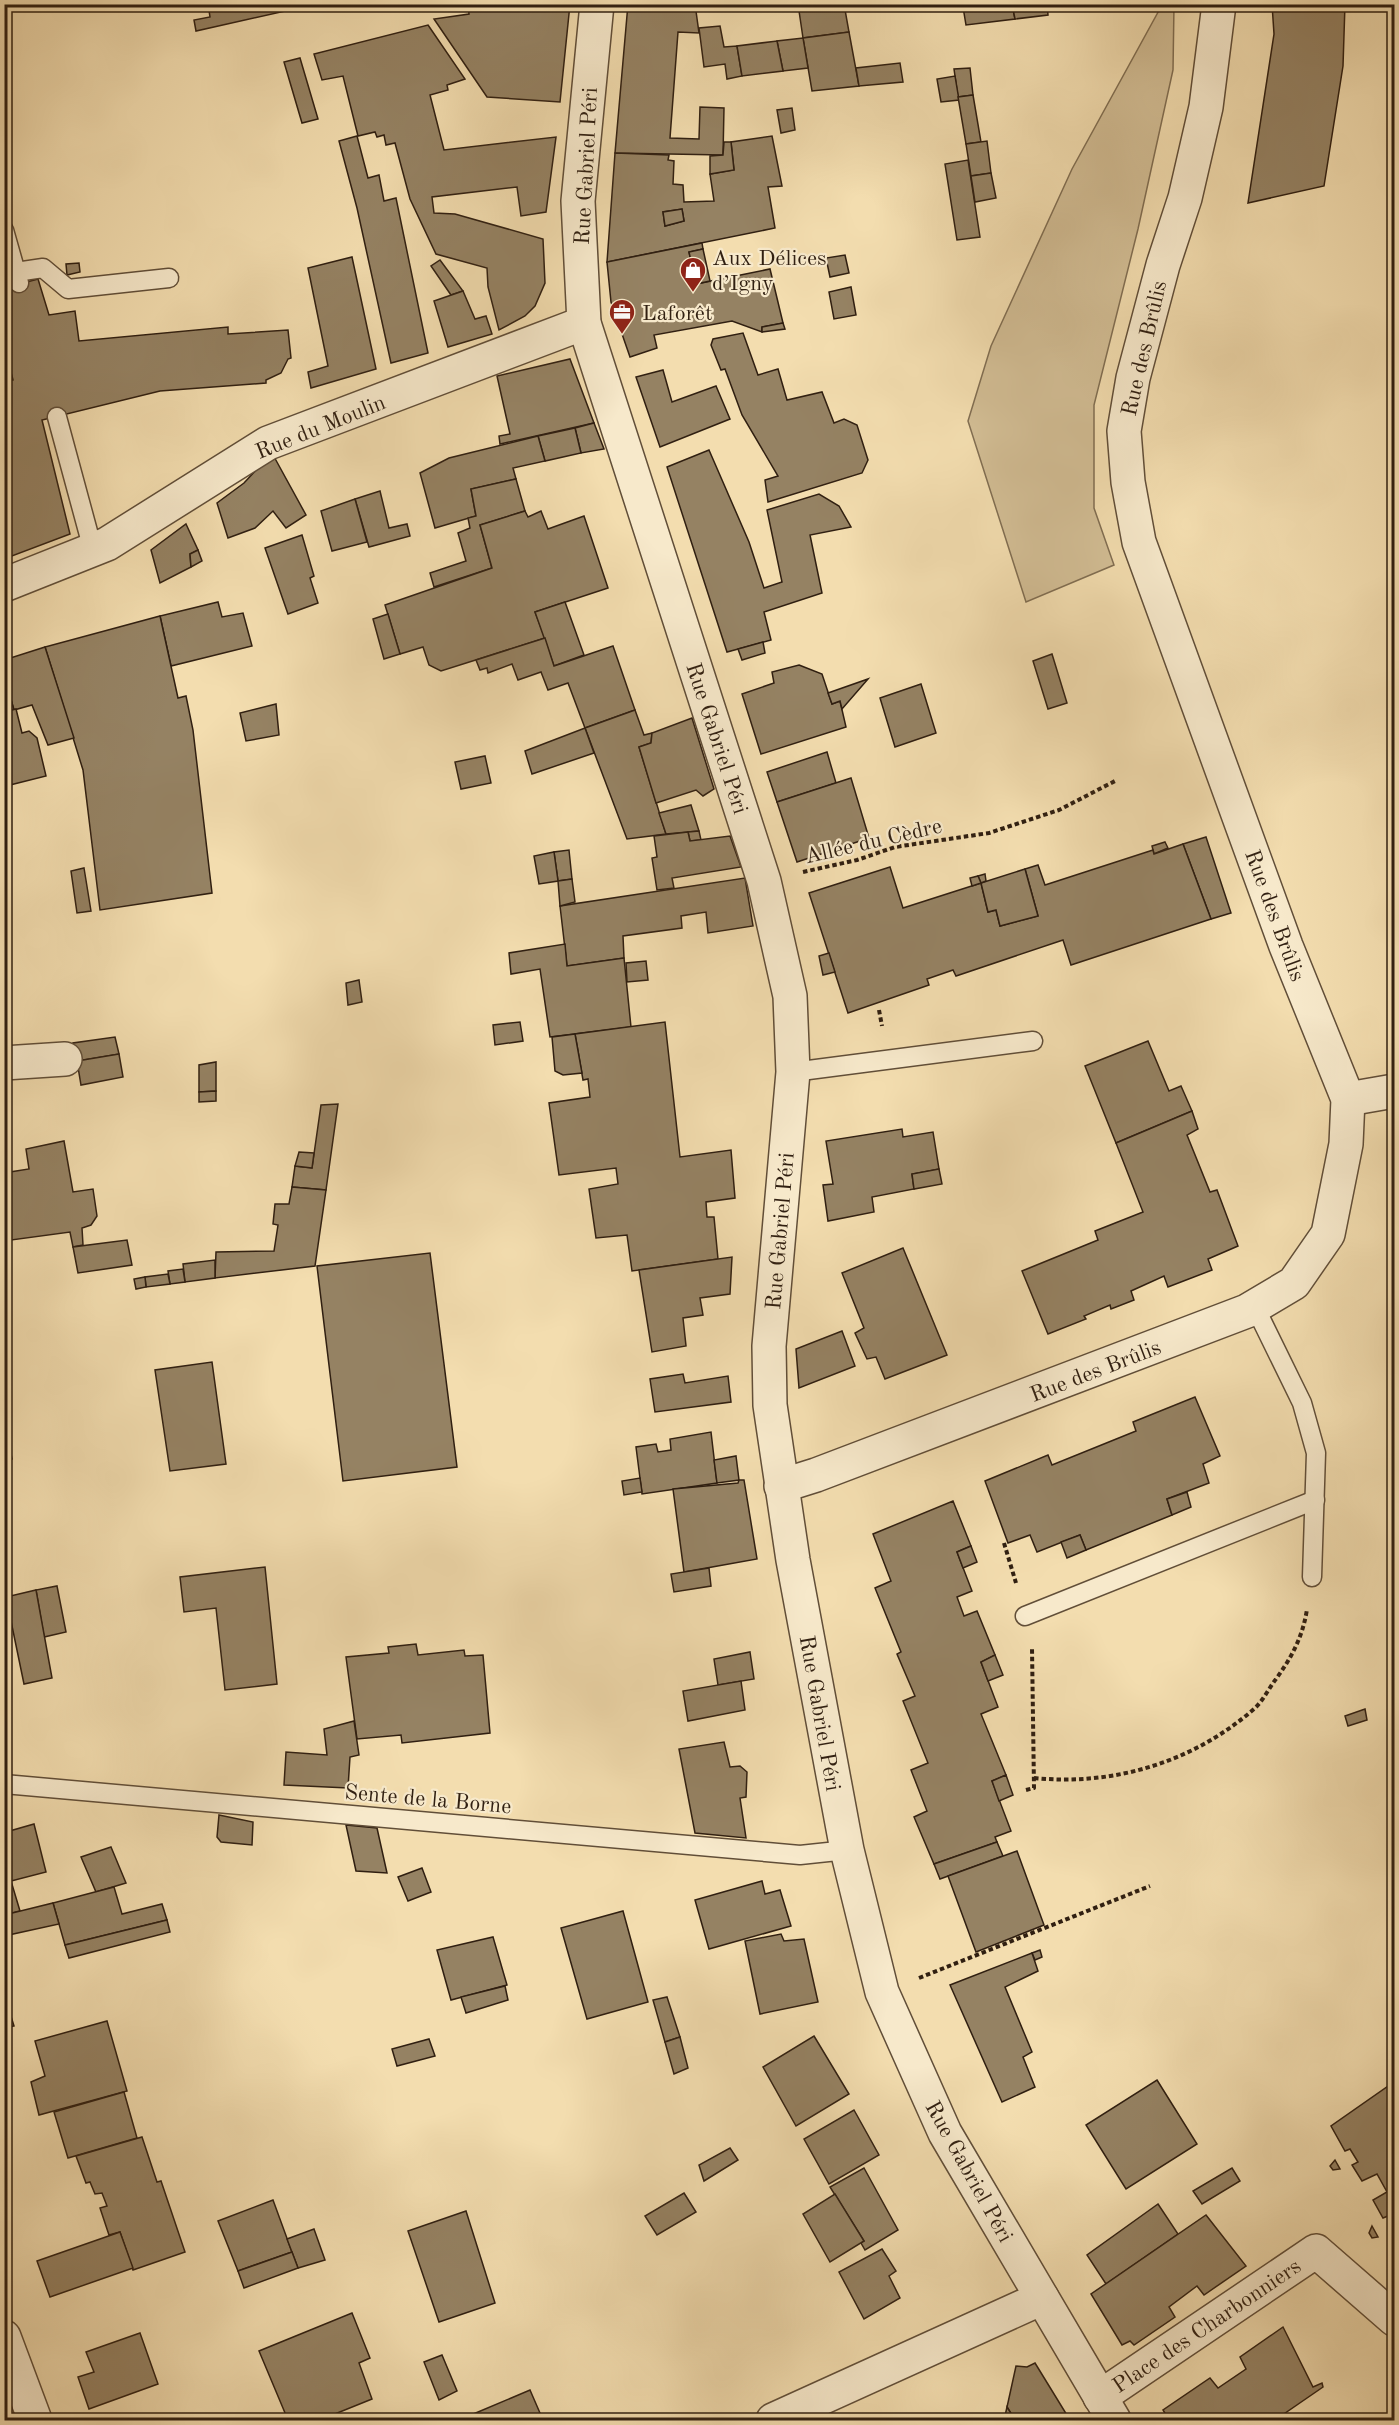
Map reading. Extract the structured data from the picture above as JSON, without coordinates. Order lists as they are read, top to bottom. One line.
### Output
{"streets":{"street":["Rue Gabriel Péri","Rue des Brûlis","Rue du Moulin","Place des Charbonniers"],"lane":["Sente de la Borne"],"path":["Allée du Cèdre"]},"crossings":[["Rue Gabriel Péri","Rue des Brûlis"],["Rue Gabriel Péri","Rue du Moulin"],["Rue Gabriel Péri","Allée du Cèdre"],["Rue Gabriel Péri","Sente de la Borne"],["Rue Gabriel Péri","Place des Charbonniers"]],"places":{"shop":["Aux Délices d’Igny"],"office":["Laforêt"]}}
